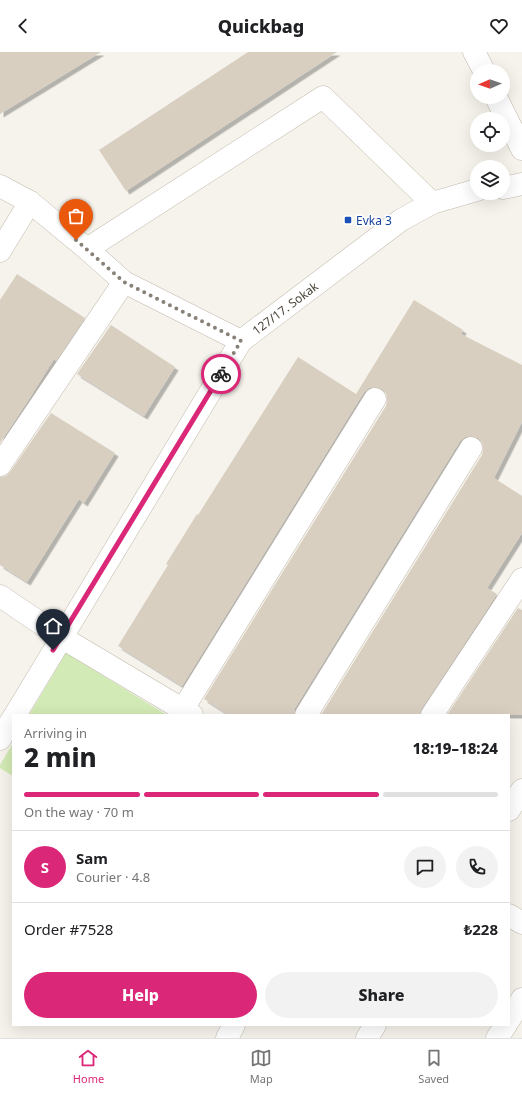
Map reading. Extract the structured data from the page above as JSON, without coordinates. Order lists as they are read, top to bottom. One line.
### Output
{"streets":{"street":["127/17. Sokak"]},"places":{"transit":["Evka 3"]},"north":"left","page":{"header":"Quickbag","heading":["2 min","Arriving in","18:19–18:24"],"panel":["Sam","Courier · 4.8","Order #7528","₺228"],"bar":"On the way · 70 m","round":"S","buttons":["Help","Share"],"tabs":["Home","Map","Saved"]}}
